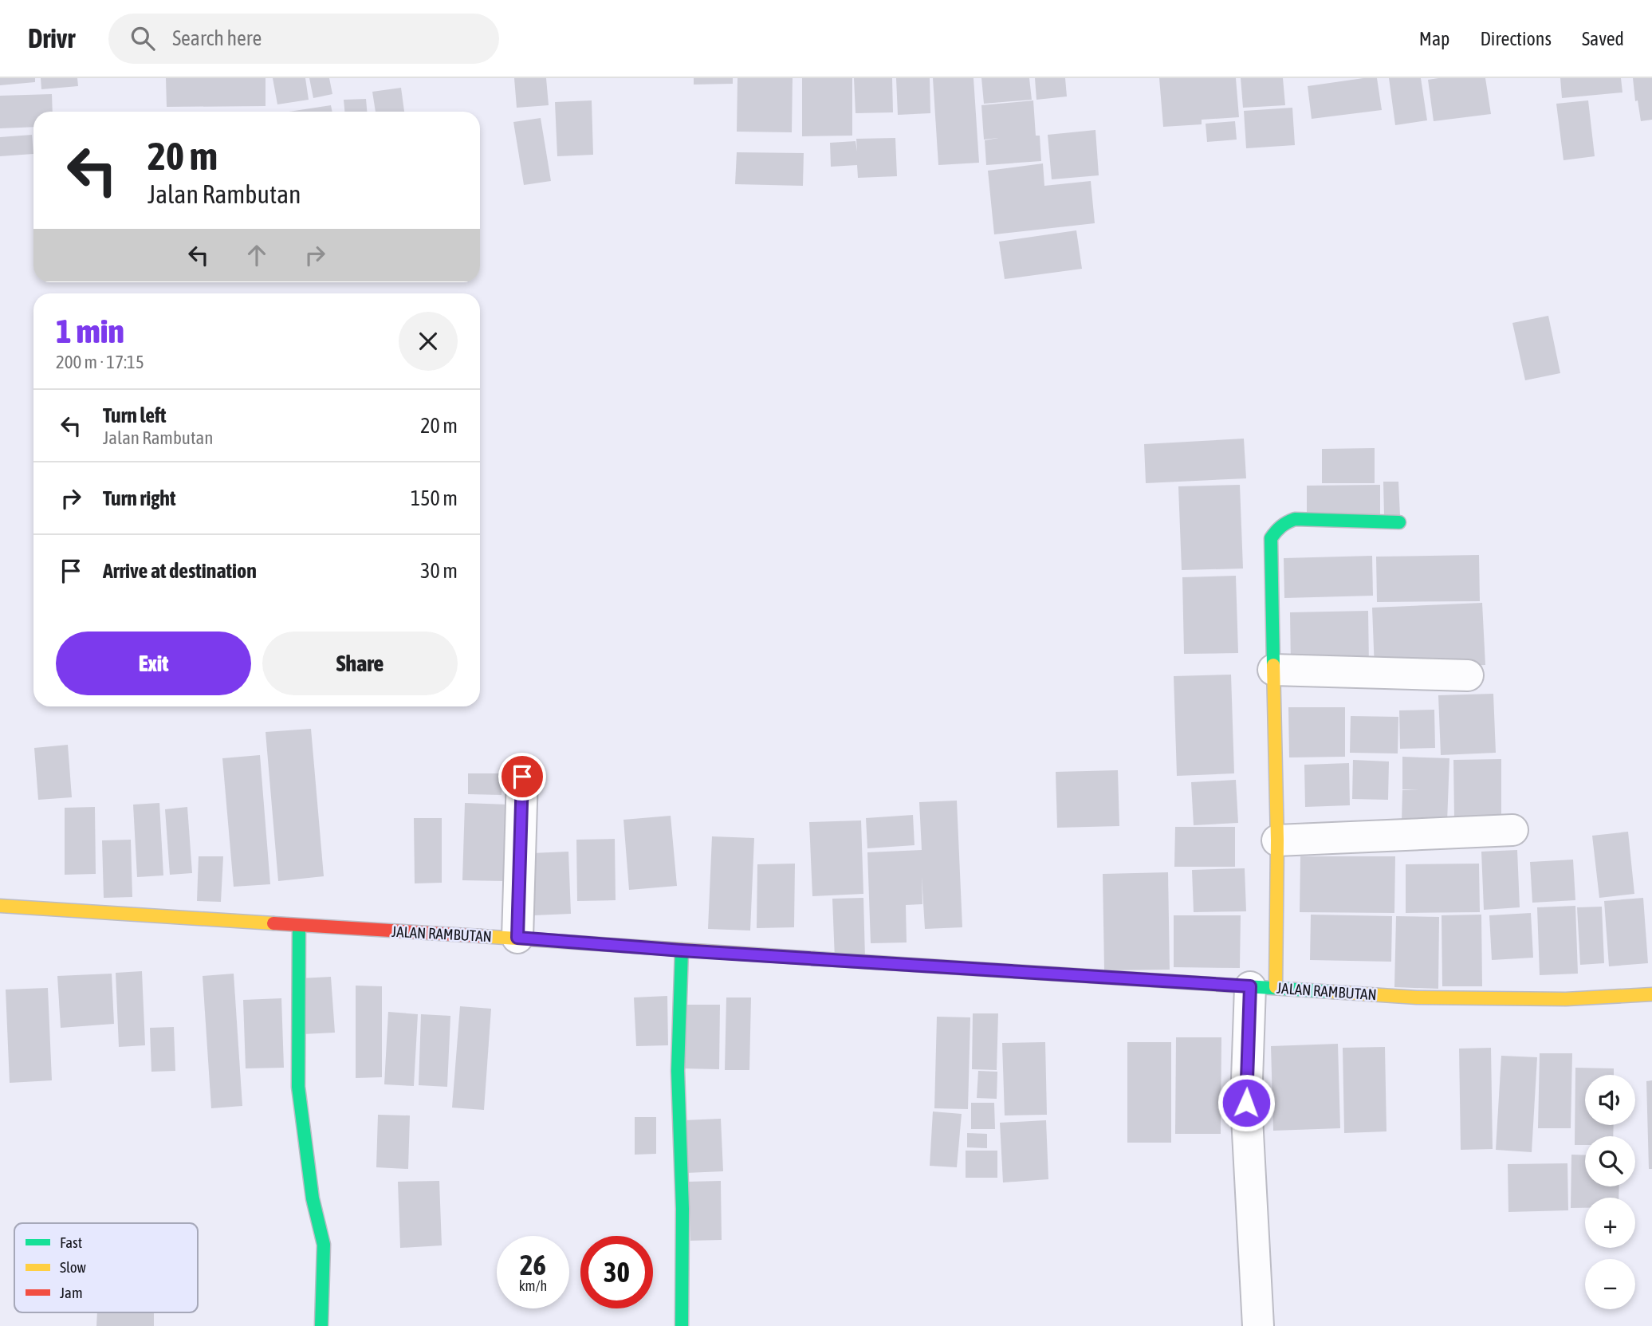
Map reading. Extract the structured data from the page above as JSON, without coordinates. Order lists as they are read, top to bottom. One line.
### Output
{"streets":{"street":["JALAN RAMBUTAN"]},"legend":["Fast","Slow","Jam"],"page":{"header":"Drivr","search":"Search here","nav":["Map","Directions","Saved"],"turn":["20 m","Jalan Rambutan"],"heading":["1 min","200 m · 17:15"],"list":[{"name":"Turn left","note":"Jalan Rambutan","value":"20 m"},{"name":"Turn right","value":"150 m"},{"name":"Arrive at destination","value":"30 m"}],"buttons":["Exit","Share"],"map_buttons":["+","−"],"speed":"26 km/h","limit":"30"}}
